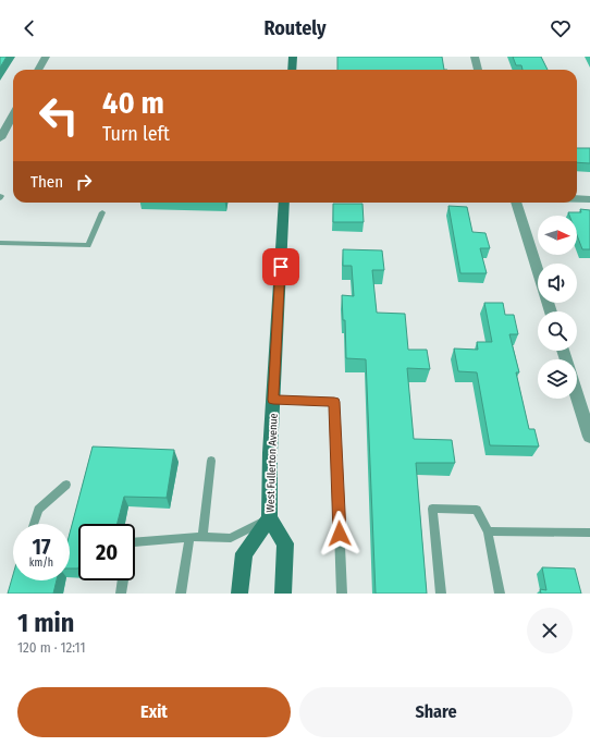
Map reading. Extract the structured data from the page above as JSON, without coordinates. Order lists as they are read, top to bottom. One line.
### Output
{"streets":{"street":["West Fullerton Avenue"]},"north":"right","page":{"header":"Routely","turn":["40 m","Turn left"],"then":"Then","speed":"17 km/h","limit":"20","heading":["1 min","120 m · 12:11"],"buttons":["Exit","Share"]}}
